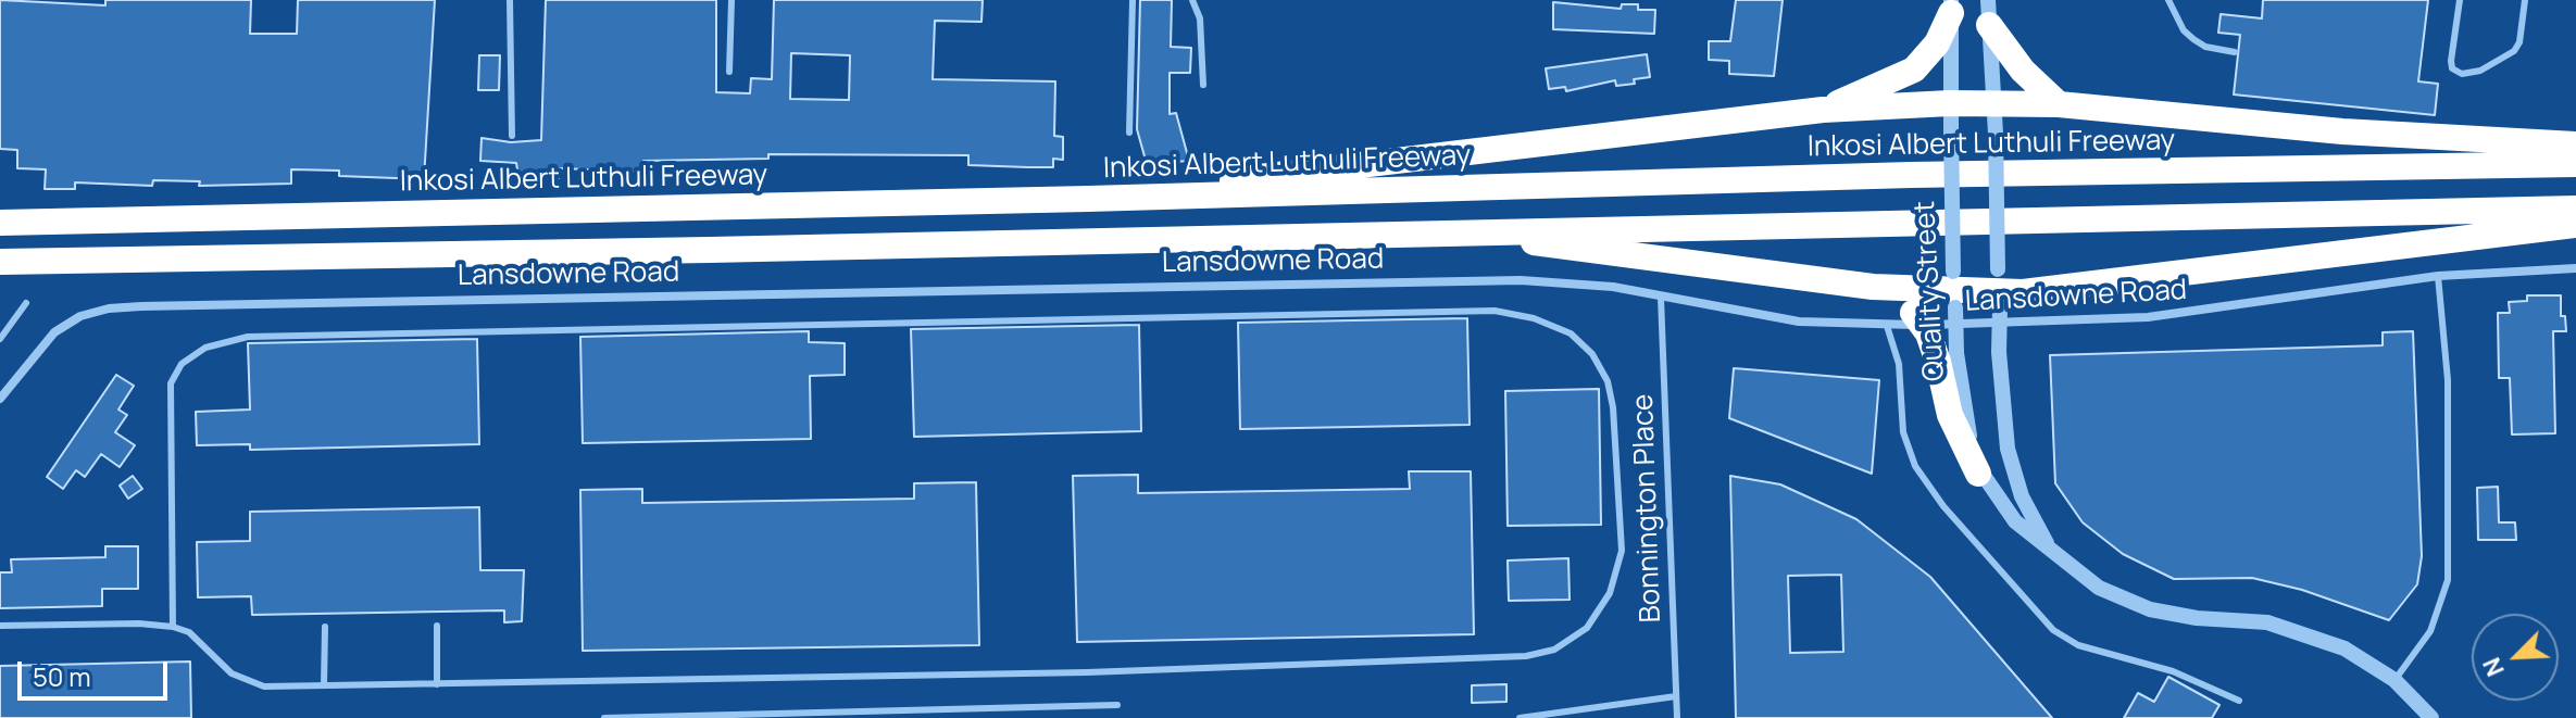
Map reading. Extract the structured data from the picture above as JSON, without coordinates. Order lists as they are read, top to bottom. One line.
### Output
{"streets":{"highway":["Inkosi Albert Luthuli Freeway"],"street":["Lansdowne Road","Quality Street"],"lane":["Bonnington Place"]},"crossings":[["Lansdowne Road","Bonnington Place"]],"scale_bar":"50 m","north":"bottom left"}
